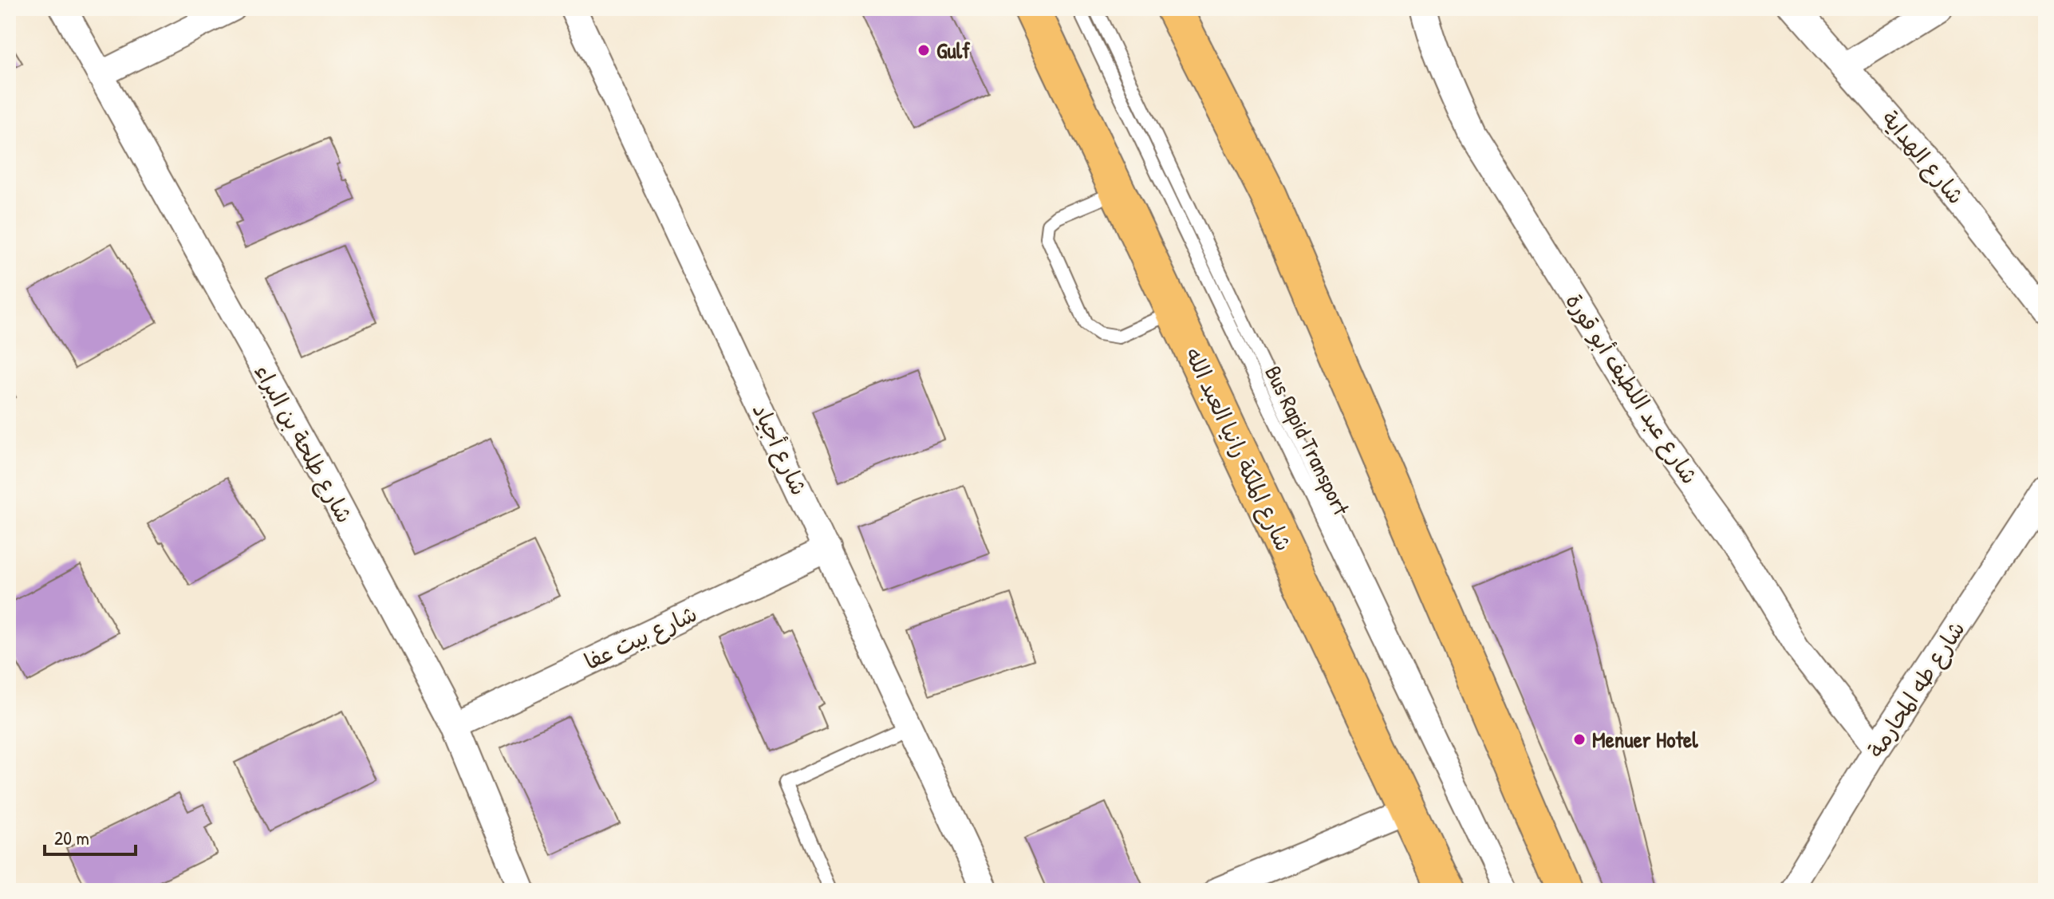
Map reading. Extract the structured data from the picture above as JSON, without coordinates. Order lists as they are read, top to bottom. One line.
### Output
{"streets":{"main road":["شارع الملكة رانيا العبد الله"],"street":["شارع الهداية","شارع عبد اللطيف أبو قورة","شارع طلحة بن البراء","شارع أجياد","شارع بيت عفا","شارع طه المحارمة"],"lane":["Bus Rapid Transport"]},"crossings":[["شارع عبد اللطيف أبو قورة","شارع طه المحارمة"],["شارع طلحة بن البراء","شارع بيت عفا"],["شارع أجياد","شارع بيت عفا"]],"places":["Gulf","Menuer Hotel"],"scale_bar":"20 m"}
